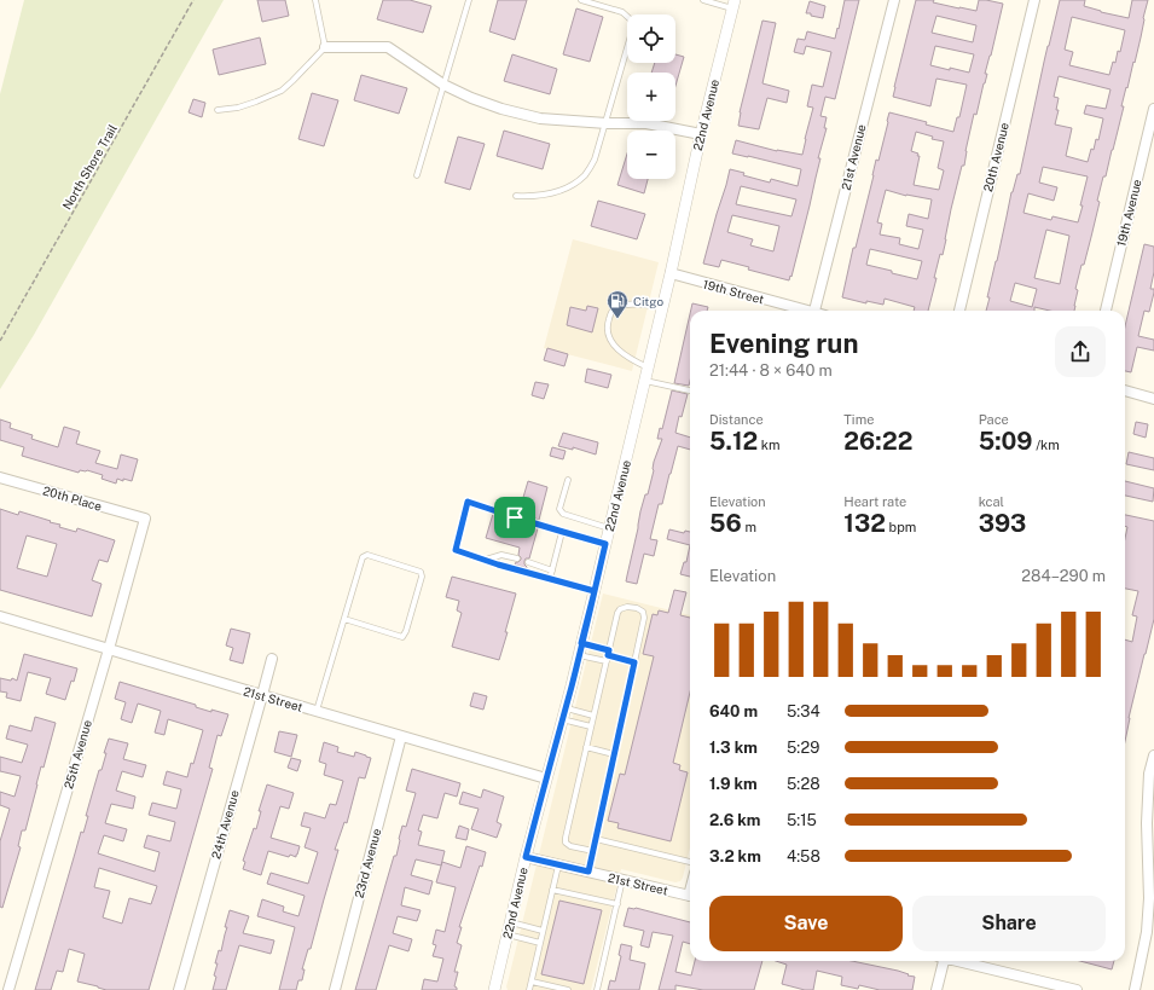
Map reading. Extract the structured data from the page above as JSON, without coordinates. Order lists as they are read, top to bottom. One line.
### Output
{"streets":{"street":["22nd Avenue","21st Avenue","20th Avenue","19th Avenue","19th Street","20th Place","21st Street","25th Avenue","24th Avenue","23rd Avenue"],"path":["North Shore Trail"]},"crossings":[["22nd Avenue","19th Street"],["22nd Avenue","21st Street"],["20th Place","25th Avenue"],["21st Street","25th Avenue"],["21st Street","24th Avenue"],["21st Street","23rd Avenue"]],"places":{"fuel station":["Citgo"]},"page":{"map_buttons":["+","−"],"heading":["Evening run","21:44 · 8 × 640 m"],"stats":[["Distance","5.12 km"],["Time","26:22"],["Pace","5:09 /km"],["Elevation","56 m"],["Heart rate","132 bpm"],["kcal","393"]],"chart":["Elevation","284–290 m"],"list":[{"name":"640 m","note":"5:34"},{"name":"1.3 km","note":"5:29"},{"name":"1.9 km","note":"5:28"},{"name":"2.6 km","note":"5:15"},{"name":"3.2 km","note":"4:58"}],"buttons":["Save","Share"]}}
